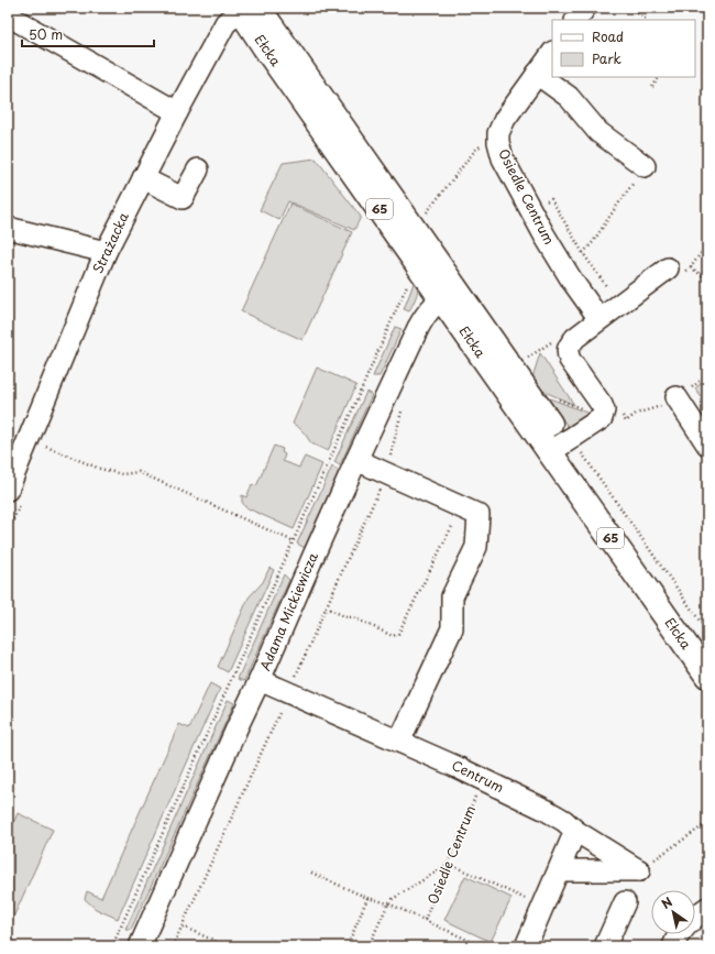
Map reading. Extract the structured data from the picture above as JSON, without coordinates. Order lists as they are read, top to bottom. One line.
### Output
{"streets":{"main road":["Ełcka","65"],"street":["Osiedle Centrum","Strażacka","Adama Mickiewicza","Centrum"]},"crossings":[["Ełcka","Strażacka"],["Ełcka","Adama Mickiewicza"],["Adama Mickiewicza","Centrum"]],"legend":["Road","Park"],"scale_bar":"50 m","north":"top left"}
